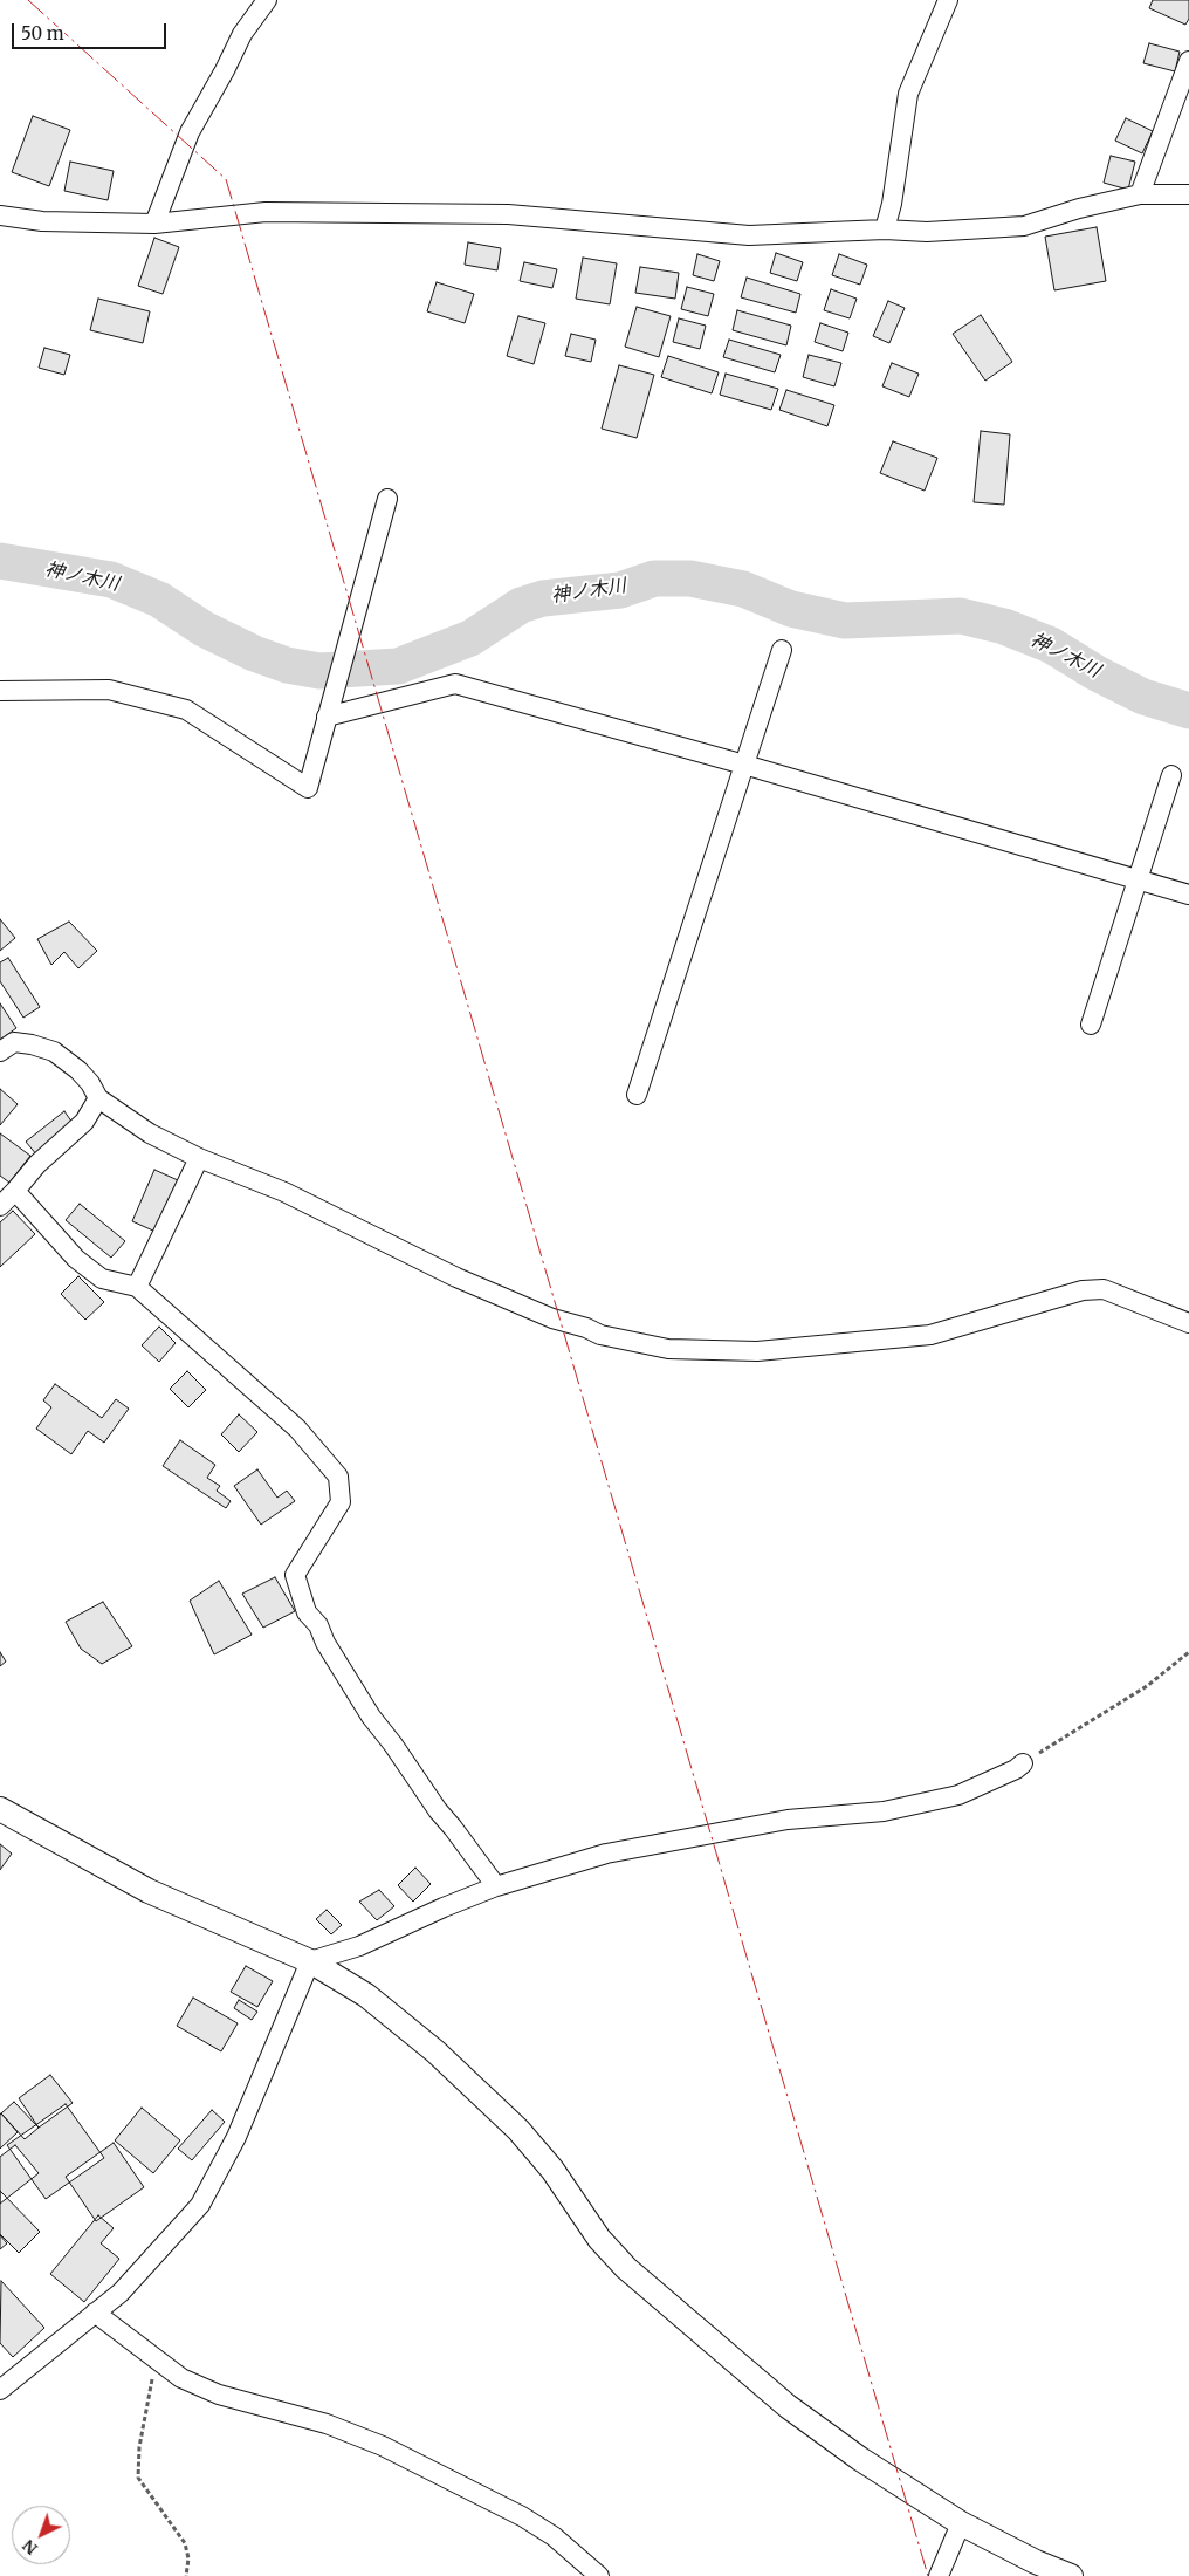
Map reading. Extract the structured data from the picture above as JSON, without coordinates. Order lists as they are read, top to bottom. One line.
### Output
{"water":["神ノ木川"],"scale_bar":"50 m","north":"bottom left"}
